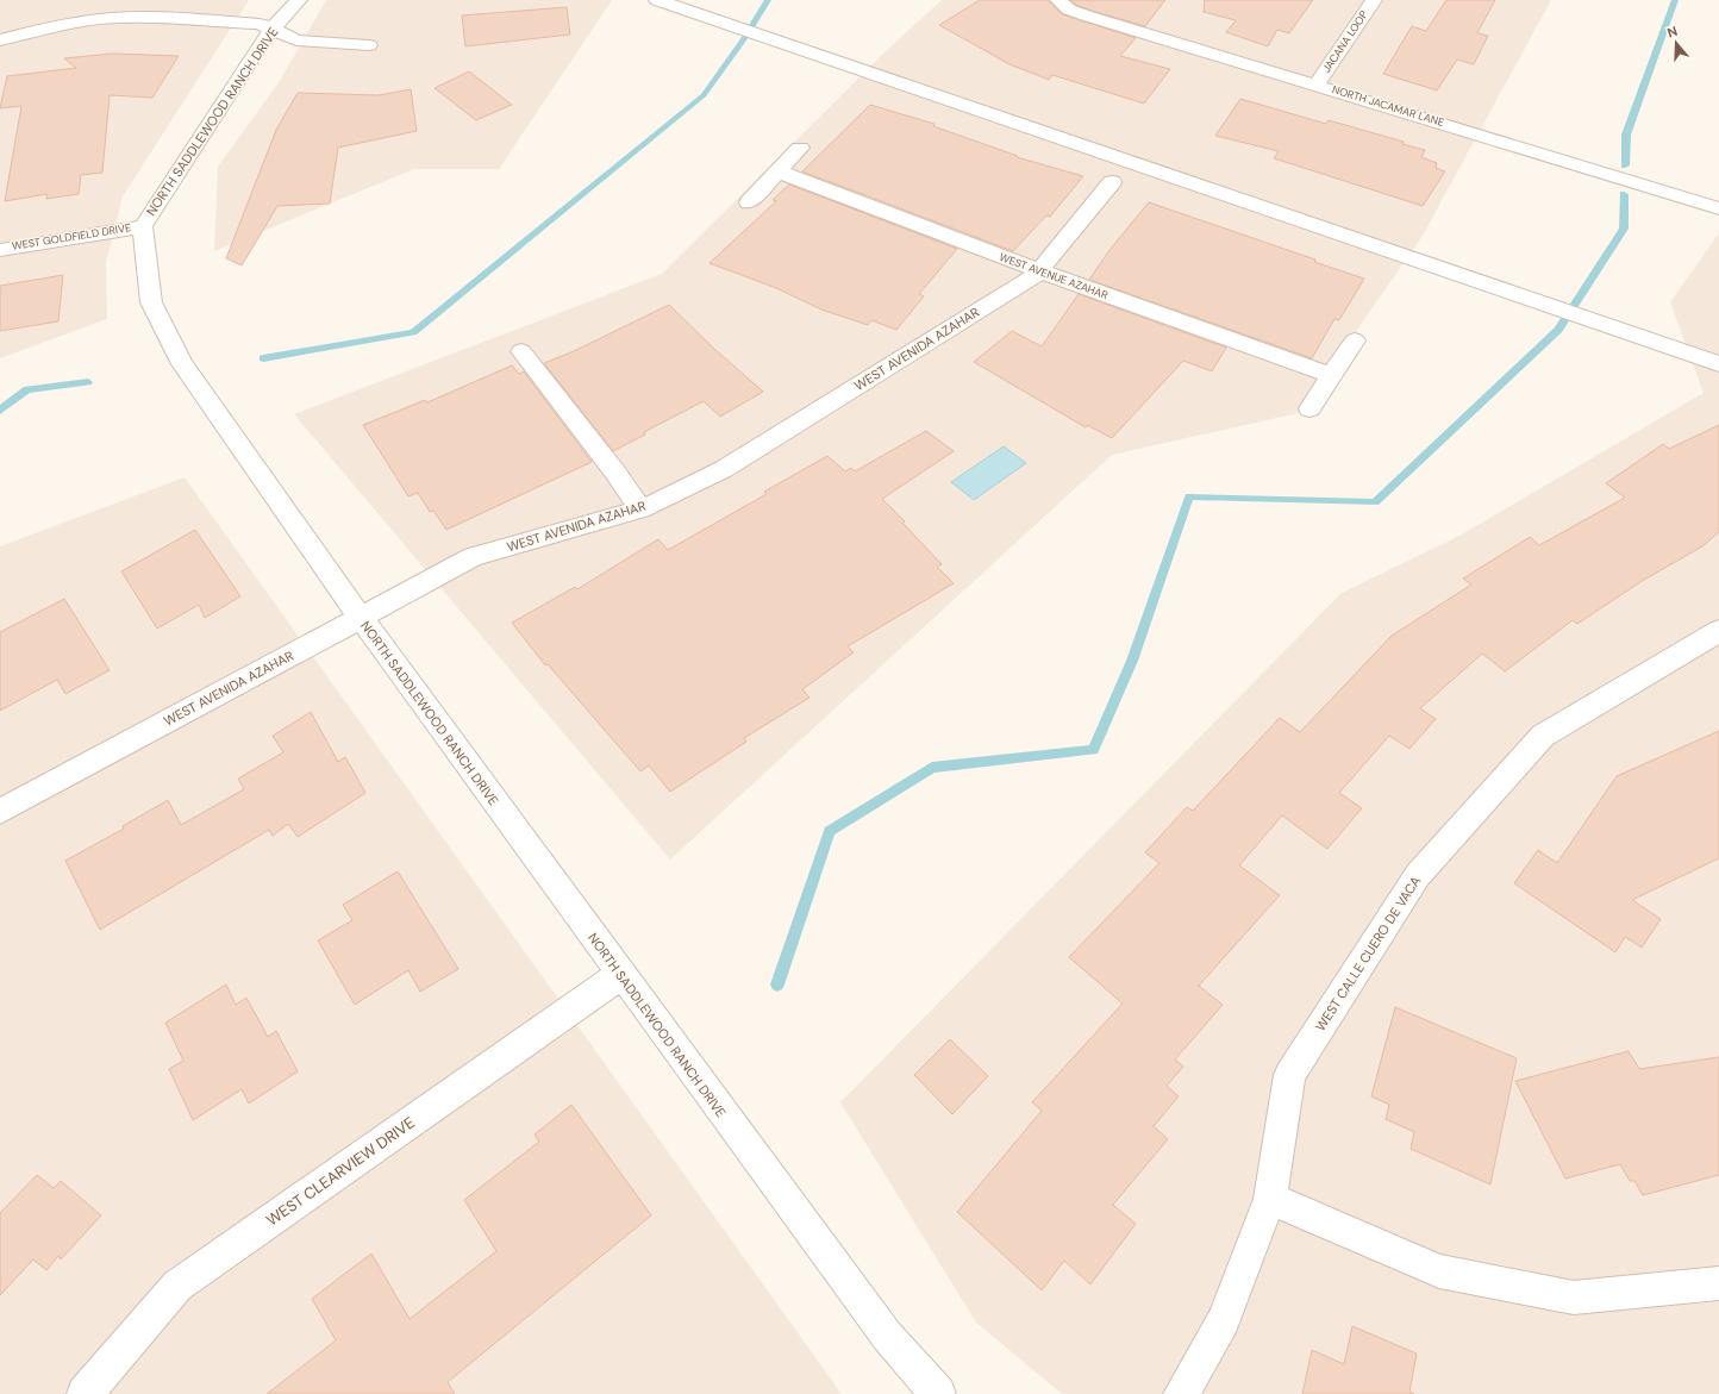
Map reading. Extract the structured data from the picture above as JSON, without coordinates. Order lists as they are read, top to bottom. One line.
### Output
{"streets":{"street":["JACANA LOOP","NORTH JACAMAR LANE","NORTH SADDLEWOOD RANCH DRIVE","WEST GOLDFIELD DRIVE","WEST AVENUE AZAHAR","WEST AVENIDA AZAHAR","WEST CALLE CUERO DE VACA","WEST CLEARVIEW DRIVE"]},"crossings":[["JACANA LOOP","NORTH JACAMAR LANE"],["NORTH SADDLEWOOD RANCH DRIVE","WEST GOLDFIELD DRIVE"],["NORTH SADDLEWOOD RANCH DRIVE","WEST AVENIDA AZAHAR"],["NORTH SADDLEWOOD RANCH DRIVE","WEST CLEARVIEW DRIVE"],["WEST AVENUE AZAHAR","WEST AVENIDA AZAHAR"]],"north":"top"}
